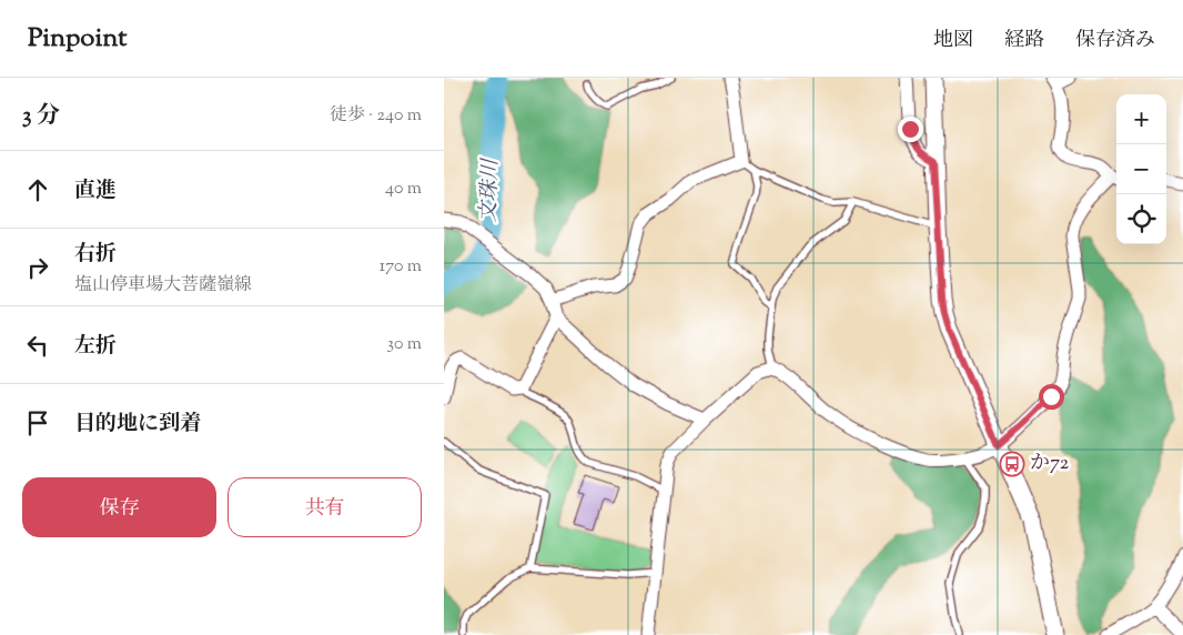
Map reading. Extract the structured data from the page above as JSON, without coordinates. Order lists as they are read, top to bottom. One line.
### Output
{"water":["文珠川"],"places":{"bus stop":["か72"]},"page":{"header":"Pinpoint","nav":["地図","経路","保存済み"],"heading":["3 分","徒歩 · 240 m"],"map_buttons":["+","−"],"list":[["直進","40 m"],["右折","塩山停車場大菩薩嶺線","170 m"],["左折","30 m"],"目的地に到着"],"buttons":["保存","共有"]}}
